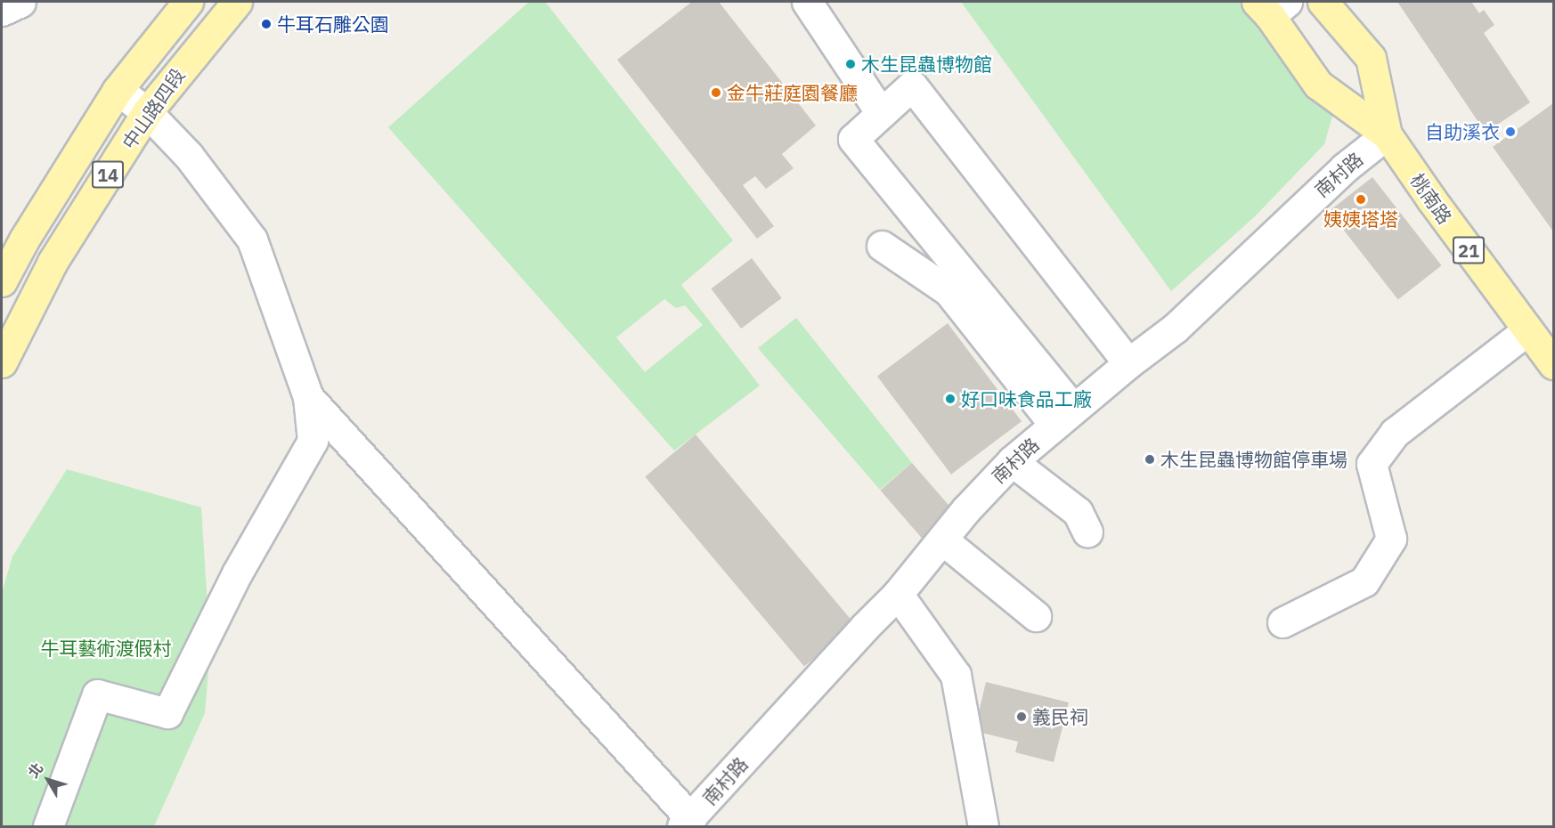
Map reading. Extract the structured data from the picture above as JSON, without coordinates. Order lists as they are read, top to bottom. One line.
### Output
{"streets":{"main road":["中山路四段","14","桃南路","21"],"street":["南村路"]},"crossings":[["南村路","桃南路"]],"parks":["牛耳藝術渡假村"],"places":["牛耳石雕公園","木生昆蟲博物館","金牛莊庭園餐廳","自助溪衣","姨姨塔塔","好口味食品工廠","木生昆蟲博物館停車場","義民祠"],"north":"top left"}
